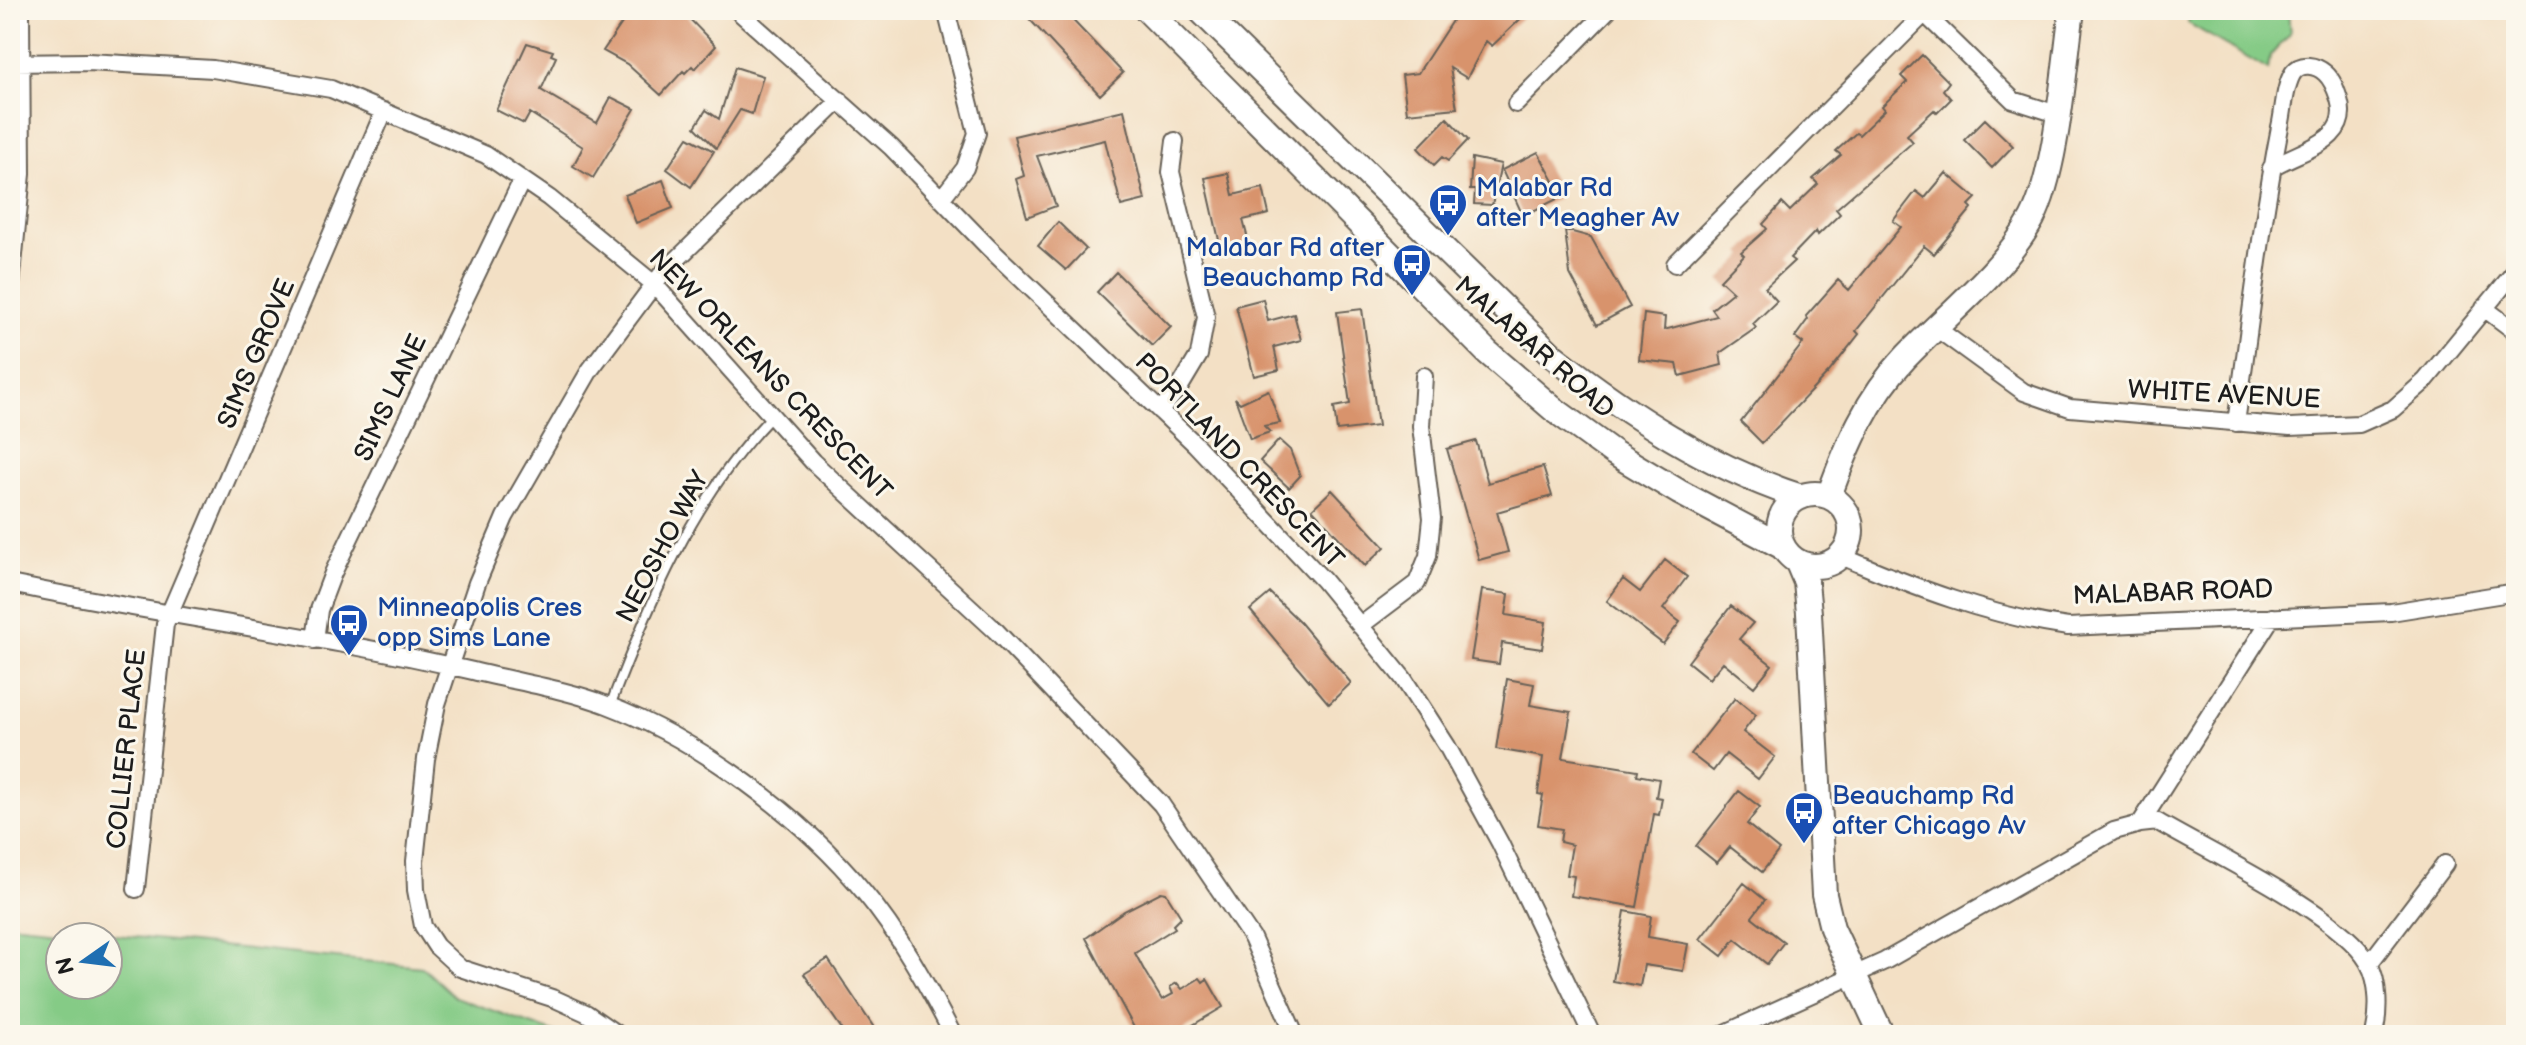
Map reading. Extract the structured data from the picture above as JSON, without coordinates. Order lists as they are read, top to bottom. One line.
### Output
{"streets":{"main road":["MALABAR ROAD"],"street":["SIMS GROVE","NEW ORLEANS CRESCENT","WHITE AVENUE","SIMS LANE","PORTLAND CRESCENT","COLLIER PLACE"],"lane":["NEOSHO WAY"]},"crossings":[["SIMS GROVE","NEW ORLEANS CRESCENT"],["SIMS GROVE","COLLIER PLACE"],["NEW ORLEANS CRESCENT","SIMS LANE"],["NEW ORLEANS CRESCENT","NEOSHO WAY"]],"places":{"bus stop":["Malabar Rd after Meagher Av","Malabar Rd after Beauchamp Rd","Minneapolis Cres opp Sims Lane","Beauchamp Rd after Chicago Av"]},"north":"left"}
